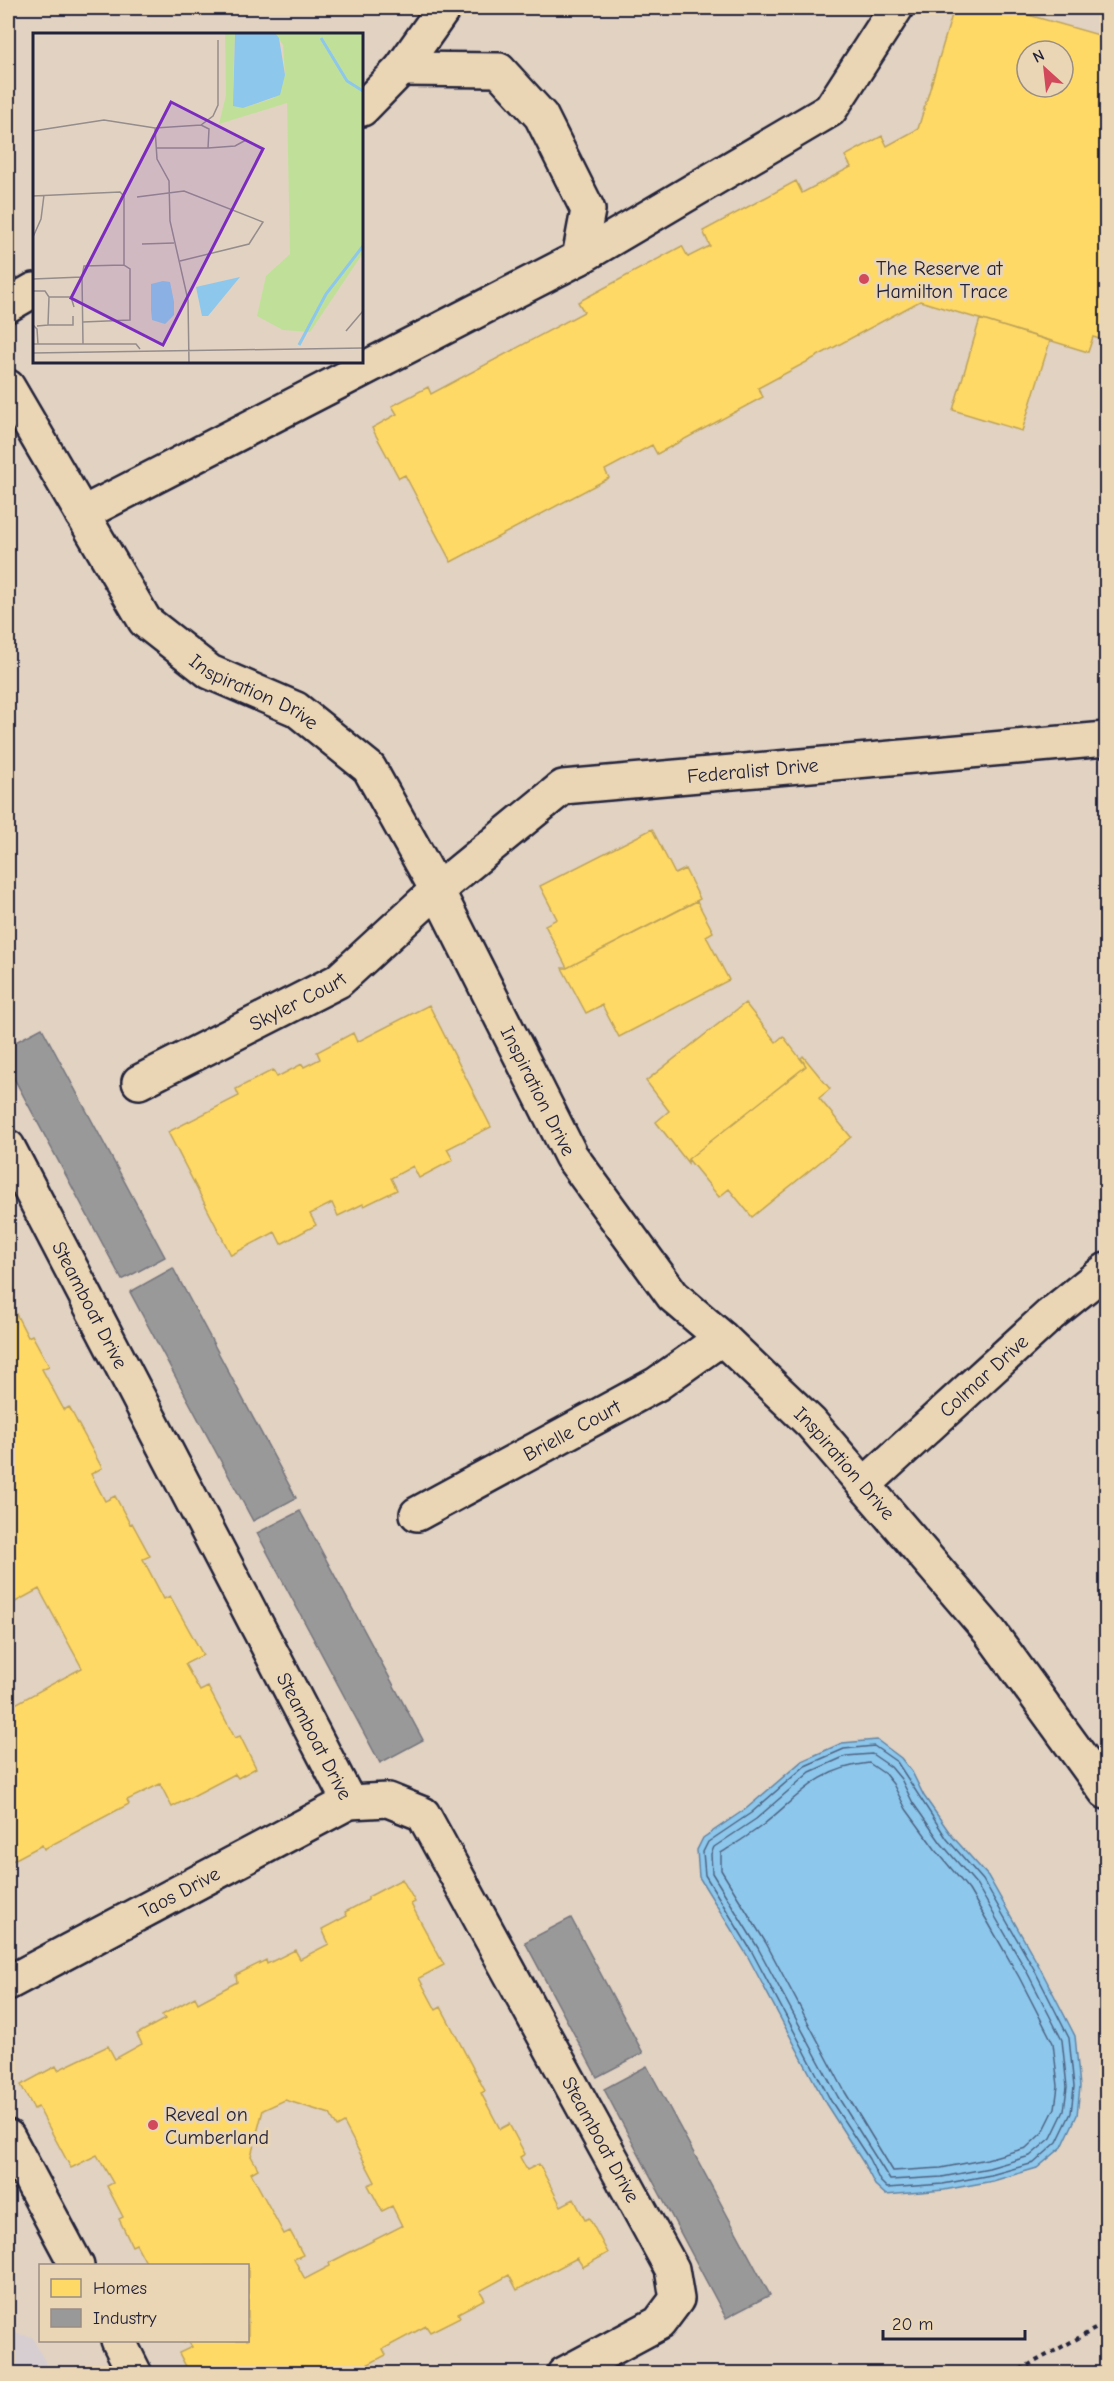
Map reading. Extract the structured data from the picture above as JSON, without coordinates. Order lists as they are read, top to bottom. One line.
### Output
{"streets":{"street":["Inspiration Drive","Federalist Drive","Skyler Court","Steamboat Drive","Colmar Drive","Brielle Court","Taos Drive"]},"crossings":[["Inspiration Drive","Federalist Drive"],["Inspiration Drive","Skyler Court"],["Inspiration Drive","Colmar Drive"],["Inspiration Drive","Brielle Court"],["Federalist Drive","Skyler Court"],["Steamboat Drive","Taos Drive"]],"places":["The Reserve at Hamilton Trace","Reveal on Cumberland"],"legend":["Homes","Industry"],"scale_bar":"20 m","north":"top left"}
